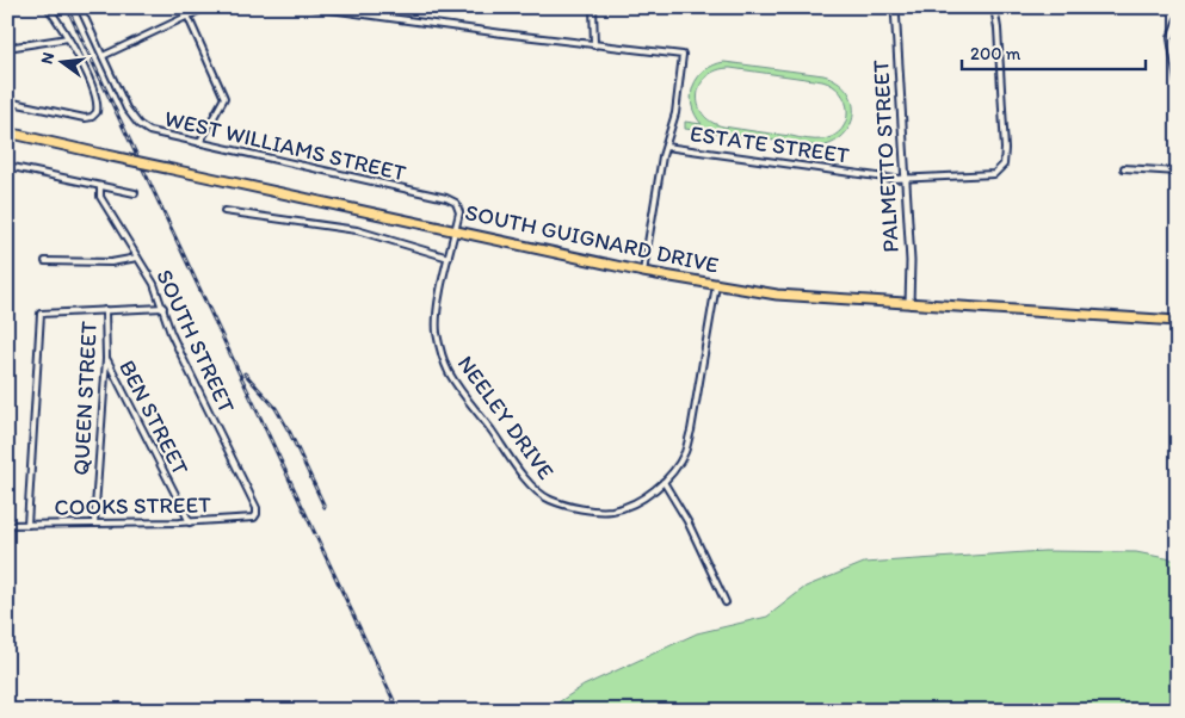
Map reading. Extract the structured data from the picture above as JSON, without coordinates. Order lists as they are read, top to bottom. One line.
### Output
{"streets":{"highway":["SOUTH GUIGNARD DRIVE"],"street":["ESTATE STREET","WEST WILLIAMS STREET","PALMETTO STREET","SOUTH STREET","QUEEN STREET","BEN STREET","NEELEY DRIVE","COOKS STREET"]},"crossings":[["ESTATE STREET","PALMETTO STREET"],["WEST WILLIAMS STREET","SOUTH GUIGNARD DRIVE"],["WEST WILLIAMS STREET","NEELEY DRIVE"],["PALMETTO STREET","SOUTH GUIGNARD DRIVE"],["SOUTH GUIGNARD DRIVE","NEELEY DRIVE"],["SOUTH STREET","COOKS STREET"],["QUEEN STREET","BEN STREET"],["QUEEN STREET","COOKS STREET"],["BEN STREET","COOKS STREET"]],"scale_bar":"200 m","north":"left"}
